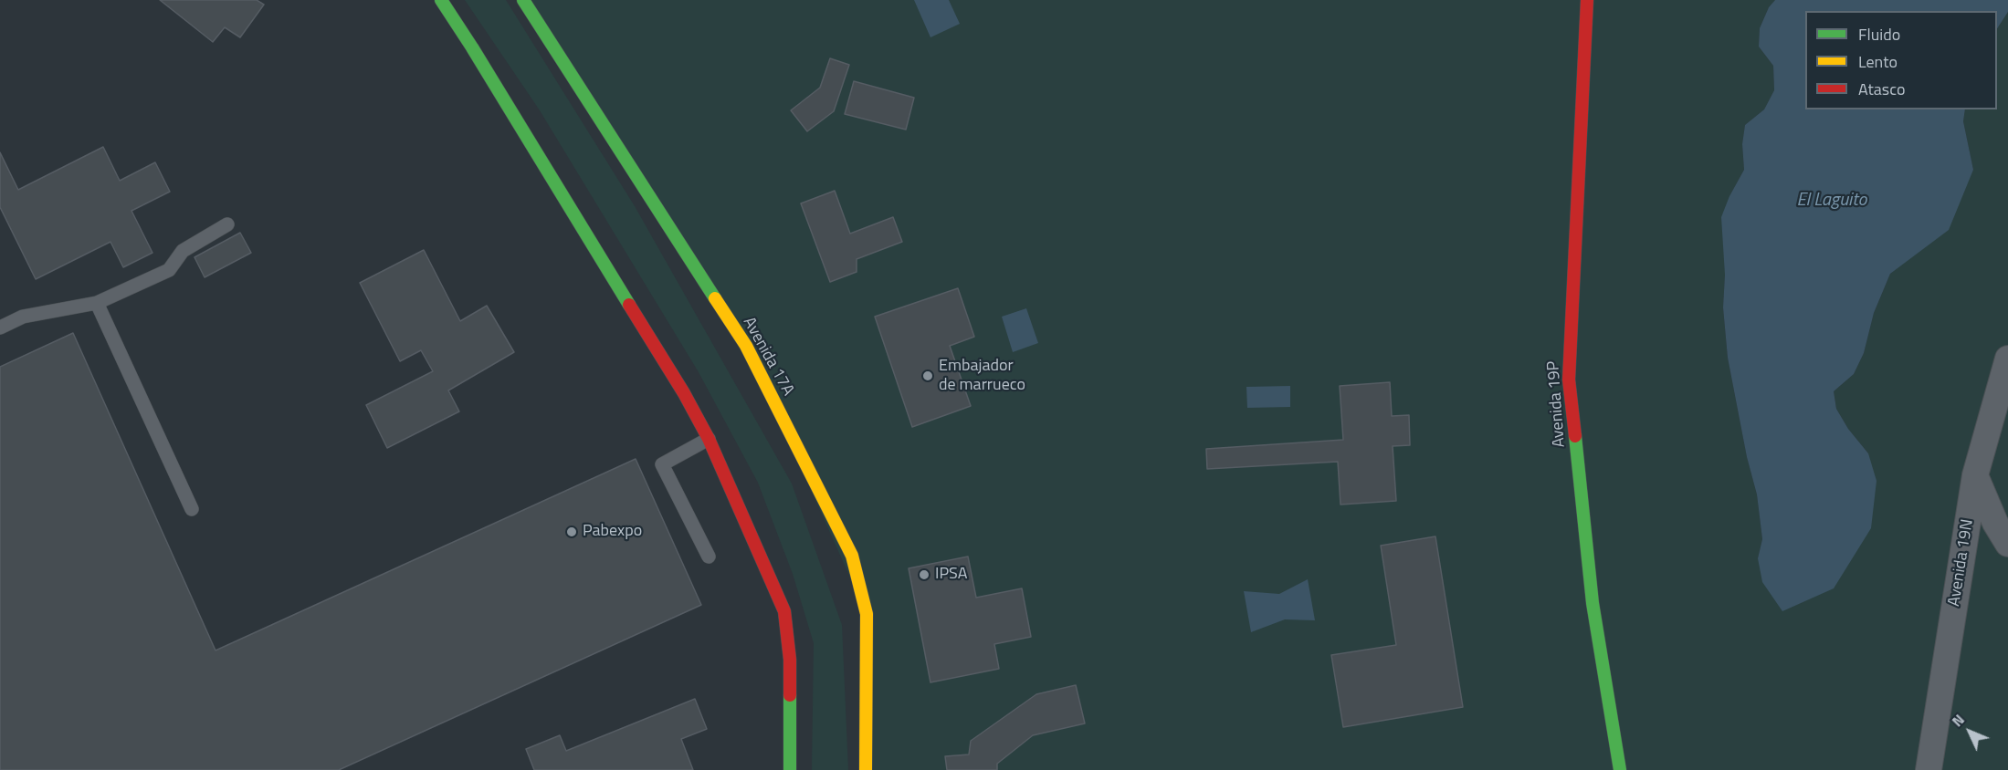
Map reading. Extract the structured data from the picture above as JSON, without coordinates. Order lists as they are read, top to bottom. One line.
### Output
{"streets":{"main road":["Avenida 17A","Avenida 19P"],"street":["Avenida 19N"]},"water":["El Laguito"],"places":["Embajador de marrueco","Pabexpo","IPSA"],"legend":["Fluido","Lento","Atasco"],"north":"top left"}
